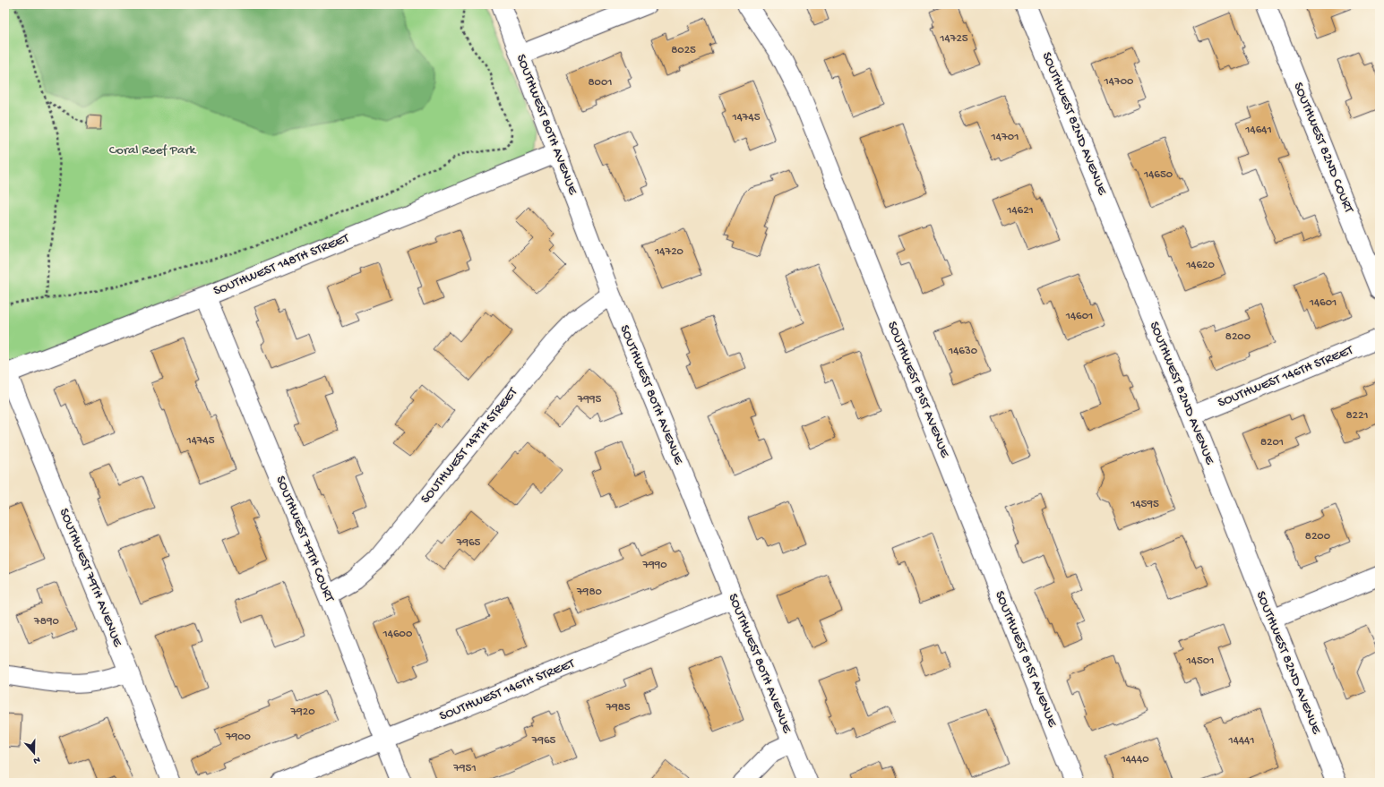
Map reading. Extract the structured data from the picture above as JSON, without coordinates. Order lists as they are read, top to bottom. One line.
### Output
{"streets":{"street":["SOUTHWEST 82ND AVENUE","SOUTHWEST 80TH AVENUE","SOUTHWEST 82ND COURT","SOUTHWEST 148TH STREET","SOUTHWEST 146TH STREET","SOUTHWEST 81ST AVENUE","SOUTHWEST 147TH STREET","SOUTHWEST 79TH COURT","SOUTHWEST 79TH AVENUE"]},"crossings":[["SOUTHWEST 82ND AVENUE","SOUTHWEST 146TH STREET"],["SOUTHWEST 80TH AVENUE","SOUTHWEST 148TH STREET"],["SOUTHWEST 80TH AVENUE","SOUTHWEST 146TH STREET"],["SOUTHWEST 80TH AVENUE","SOUTHWEST 147TH STREET"],["SOUTHWEST 148TH STREET","SOUTHWEST 79TH COURT"],["SOUTHWEST 148TH STREET","SOUTHWEST 79TH AVENUE"],["SOUTHWEST 146TH STREET","SOUTHWEST 79TH COURT"],["SOUTHWEST 147TH STREET","SOUTHWEST 79TH COURT"]],"parks":["Coral Reef Park"],"house_numbers":["14725","8025","14700","8001","14745","14641","14701","14650","14621","14720","14620","14601","14601","8200","14630","7995","8221","14745","8201","14595","8200","7965","7990","7980","7890","14600","14501","7985","7920","7900","7965","14441","14440","7951"],"north":"bottom"}
